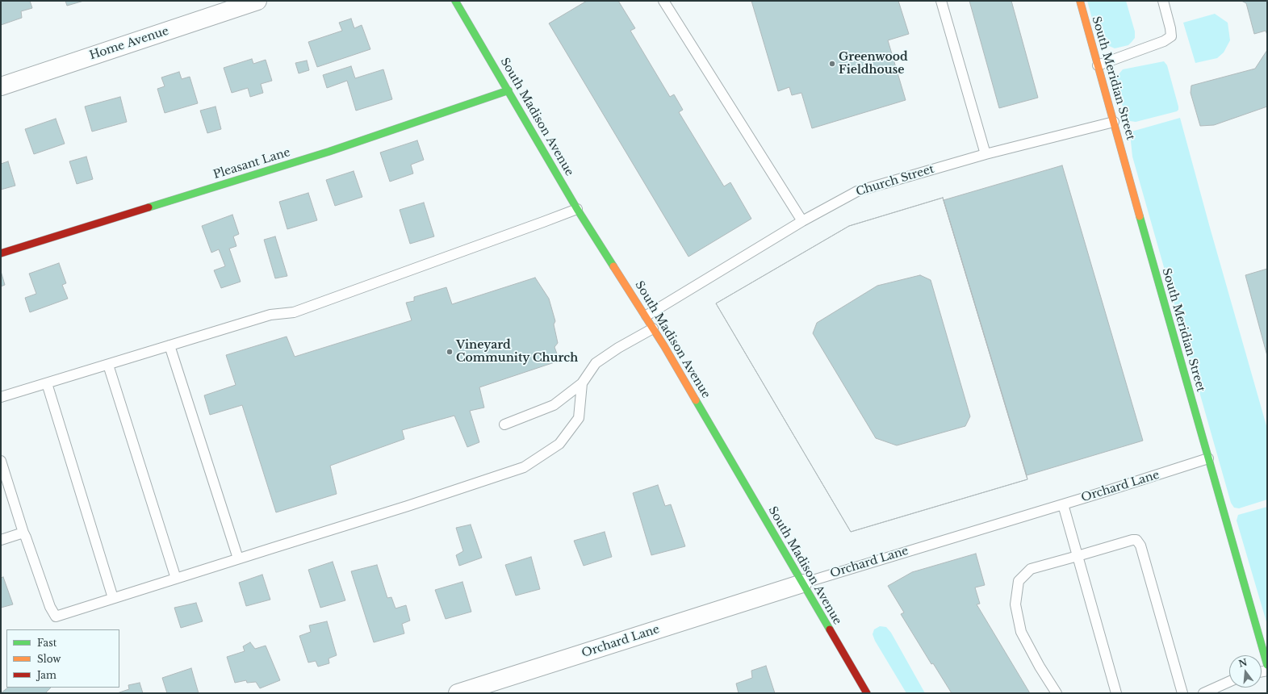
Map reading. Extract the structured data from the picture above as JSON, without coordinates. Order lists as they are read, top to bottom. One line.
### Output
{"streets":{"main road":["South Meridian Street","South Madison Avenue","Pleasant Lane"],"street":["Home Avenue","Orchard Lane"],"lane":["Church Street"]},"crossings":[["South Meridian Street","Church Street"],["South Meridian Street","Orchard Lane"],["South Madison Avenue","Pleasant Lane"],["South Madison Avenue","Church Street"],["South Madison Avenue","Orchard Lane"]],"places":["Greenwood Fieldhouse","Vineyard Community Church"],"legend":["Fast","Slow","Jam"],"north":"top"}
